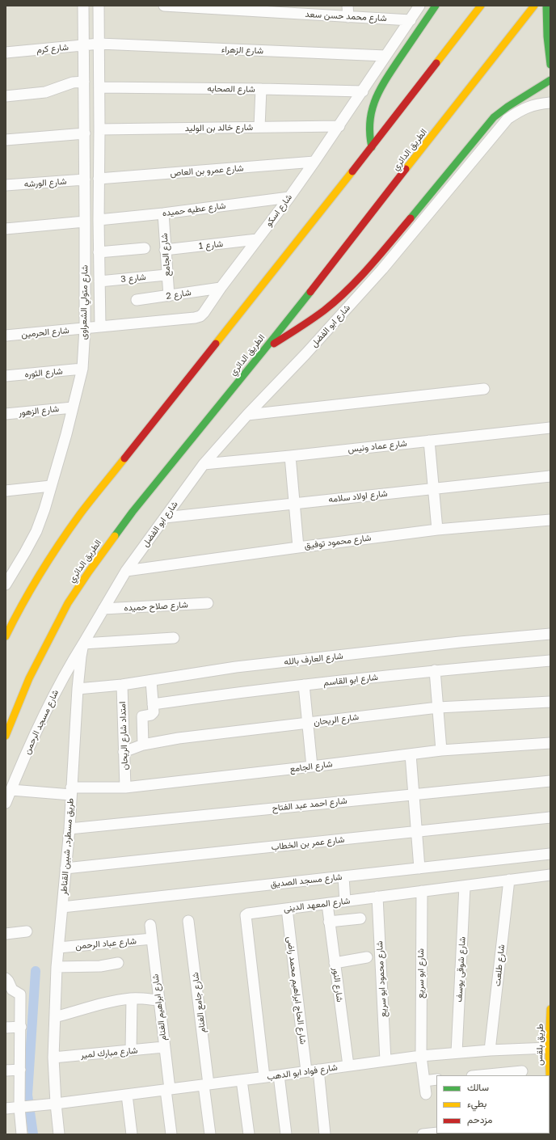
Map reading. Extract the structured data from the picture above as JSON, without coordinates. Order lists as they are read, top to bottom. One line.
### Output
{"streets":{"main road":["الطريق الدائري","طريق بلقس"],"street":["شارع محمد حسن سعد","شارع كرم","شارع الزهراء","شارع الصحابه","شارع خالد بن الوليد","شارع عمرو بن العاص","شارع الورشه","شارع عطيه حميده","شارع اسكو","شارع 1","شارع الجامع","شارع 3","شارع 2","شارع متولي الشعراوى","شارع ابو الفضل","شارع الحرمين","شارع الثوره","شارع الزهور","شارع عماد ونيس","شارع اولاد سلامه","شارع محمود توفيق","شارع صلاح حميده","شارع العارف بالله","شارع ابو القاسم","شارع الريحان","شارع مسجد الرحمن","امتداد شارع الريحان","شارع احمد عبد الفتاح","شارع عمر بن الخطاب","طريق مسطرد, شبين القناطر","شارع مسجد الصديق","شارع المعهد الدينى","شارع عباد الرحمن","شارع طلعت","شارع شوقى يوسف","شارع ابو سريع","شارع محمود ابو سريع","شارع النور","شارع الحاج ابراهيم محمد راضى","شارع جامع الغنام","شارع ابراهيم الغنام","شارع مبارك لمير","شارع فواد ابو الدهب"]},"crossings":[["شارع محمد حسن سعد","شارع اسكو"],["شارع كرم","شارع الزهراء"],["شارع كرم","شارع متولي الشعراوى"],["شارع الزهراء","شارع اسكو"],["شارع الزهراء","شارع متولي الشعراوى"],["شارع الصحابه","شارع اسكو"],["شارع الصحابه","شارع متولي الشعراوى"],["شارع خالد بن الوليد","شارع اسكو"],["شارع خالد بن الوليد","شارع متولي الشعراوى"],["شارع عمرو بن العاص","شارع اسكو"],["شارع عمرو بن العاص","شارع متولي الشعراوى"],["شارع الورشه","شارع متولي الشعراوى"],["شارع عطيه حميده","شارع اسكو"],["شارع عطيه حميده","شارع الجامع"],["شارع عطيه حميده","شارع متولي الشعراوى"],["شارع اسكو","شارع 1"],["شارع اسكو","شارع 2"],["شارع اسكو","شارع متولي الشعراوى"],["شارع اسكو","شارع الحرمين"],["شارع 1","شارع الجامع"],["شارع الجامع","شارع 3"],["شارع الجامع","شارع 2"],["شارع الجامع","شارع مسجد الرحمن"],["شارع الجامع","امتداد شارع الريحان"],["شارع الجامع","طريق مسطرد, شبين القناطر"],["شارع 3","شارع متولي الشعراوى"],["شارع متولي الشعراوى","شارع الحرمين"],["شارع متولي الشعراوى","شارع الثوره"],["شارع متولي الشعراوى","شارع الزهور"],["شارع ابو الفضل","شارع عماد ونيس"],["شارع ابو الفضل","شارع اولاد سلامه"],["شارع ابو الفضل","شارع محمود توفيق"],["شارع ابو الفضل","طريق مسطرد, شبين القناطر"],["شارع محمود توفيق","طريق مسطرد, شبين القناطر"],["شارع صلاح حميده","طريق مسطرد, شبين القناطر"],["شارع العارف بالله","امتداد شارع الريحان"],["شارع العارف بالله","طريق مسطرد, شبين القناطر"],["شارع الريحان","امتداد شارع الريحان"],["شارع مسجد الرحمن","طريق مسطرد, شبين القناطر"],["شارع احمد عبد الفتاح","طريق مسطرد, شبين القناطر"],["شارع عمر بن الخطاب","طريق مسطرد, شبين القناطر"],["طريق مسطرد, شبين القناطر","شارع مسجد الصديق"],["طريق مسطرد, شبين القناطر","شارع عباد الرحمن"],["طريق مسطرد, شبين القناطر","شارع مبارك لمير"],["طريق مسطرد, شبين القناطر","شارع فواد ابو الدهب"],["شارع المعهد الدينى","شارع طلعت"],["شارع المعهد الدينى","شارع شوقى يوسف"],["شارع المعهد الدينى","شارع ابو سريع"],["شارع المعهد الدينى","شارع محمود ابو سريع"],["شارع المعهد الدينى","شارع النور"],["شارع المعهد الدينى","شارع الحاج ابراهيم محمد راضى"],["شارع المعهد الدينى","شارع فواد ابو الدهب"],["شارع عباد الرحمن","شارع ابراهيم الغنام"],["شارع طلعت","شارع فواد ابو الدهب"],["شارع شوقى يوسف","شارع فواد ابو الدهب"],["شارع ابو سريع","شارع فواد ابو الدهب"],["شارع محمود ابو سريع","شارع فواد ابو الدهب"],["شارع النور","شارع فواد ابو الدهب"],["شارع الحاج ابراهيم محمد راضى","شارع فواد ابو الدهب"],["شارع جامع الغنام","شارع فواد ابو الدهب"],["شارع ابراهيم الغنام","شارع مبارك لمير"],["شارع ابراهيم الغنام","شارع فواد ابو الدهب"],["طريق بلقس","شارع فواد ابو الدهب"]],"legend":["سالك","بطيء","مزدحم"]}
